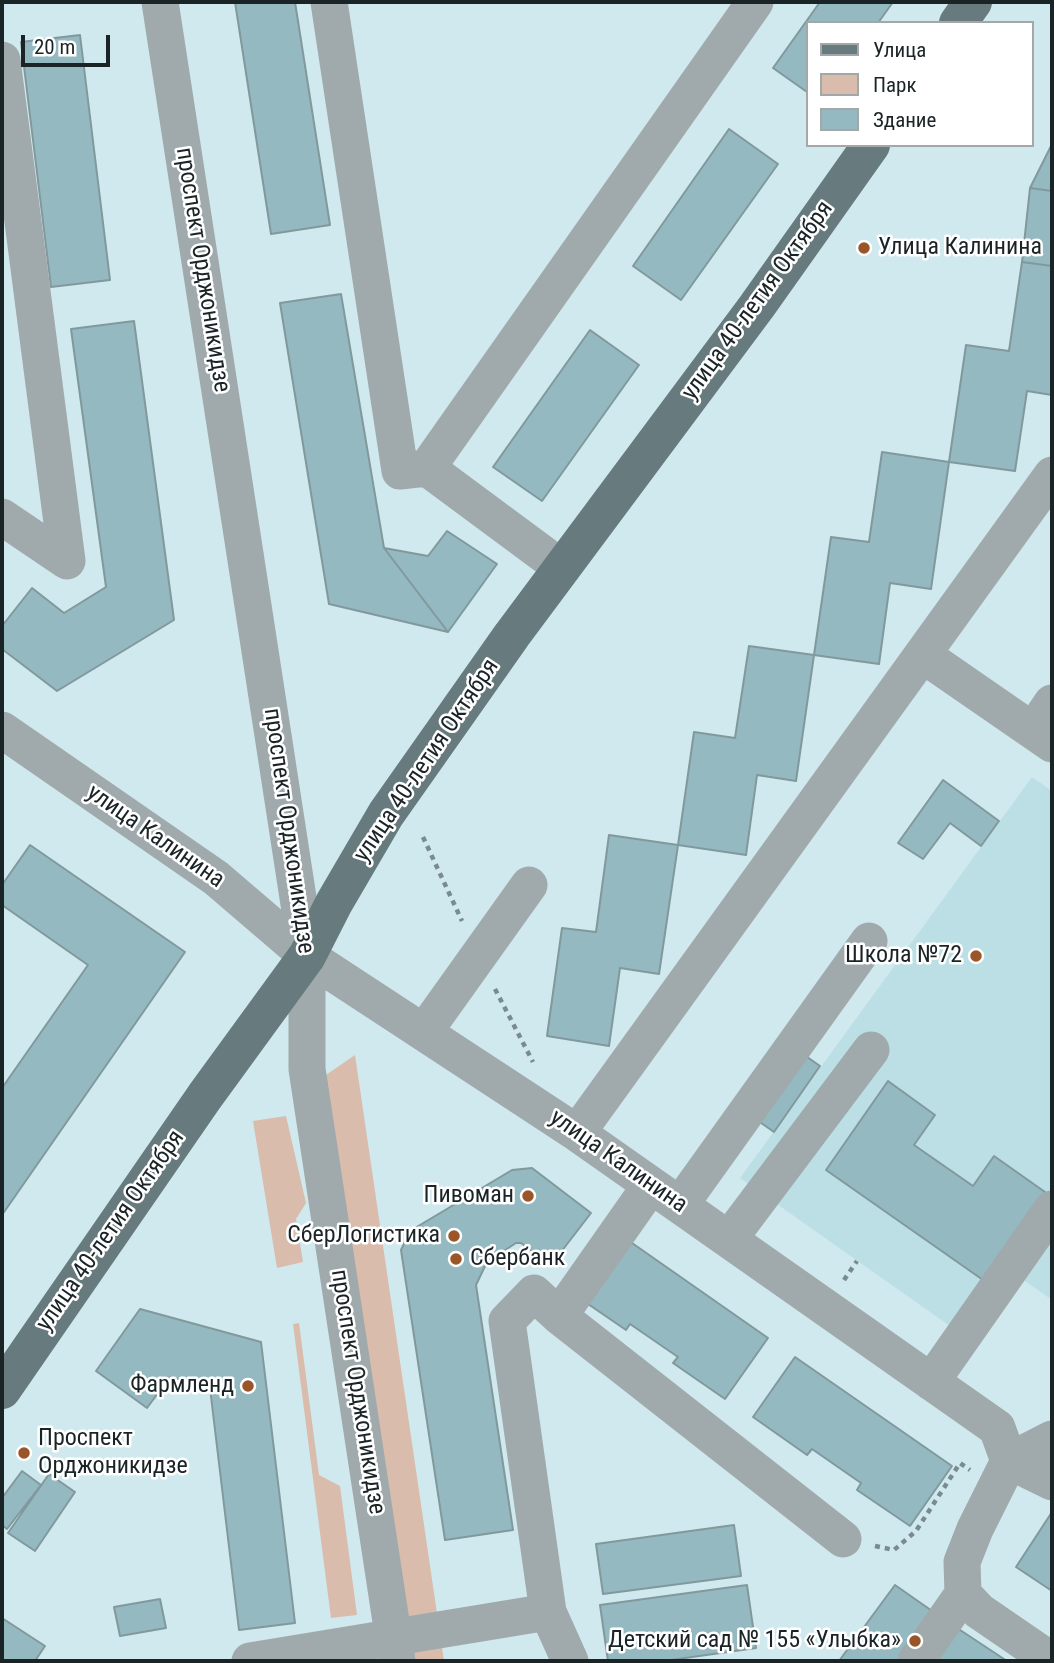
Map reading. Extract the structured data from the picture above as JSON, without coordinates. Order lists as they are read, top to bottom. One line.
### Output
{"streets":{"main road":["улица 40-летия Октября"],"street":["проспект Орджоникидзе","улица Калинина"]},"crossings":[["проспект Орджоникидзе","улица 40-летия Октября"],["проспект Орджоникидзе","улица Калинина"],["улица 40-летия Октября","улица Калинина"]],"places":["Улица Калинина","Школа №72","Пивоман","СберЛогистика","Сбербанк","Фармленд","Проспект Орджоникидзе","Детский сад № 155 «Улыбка»"],"legend":["Улица","Парк","Здание"],"scale_bar":"20 m"}
